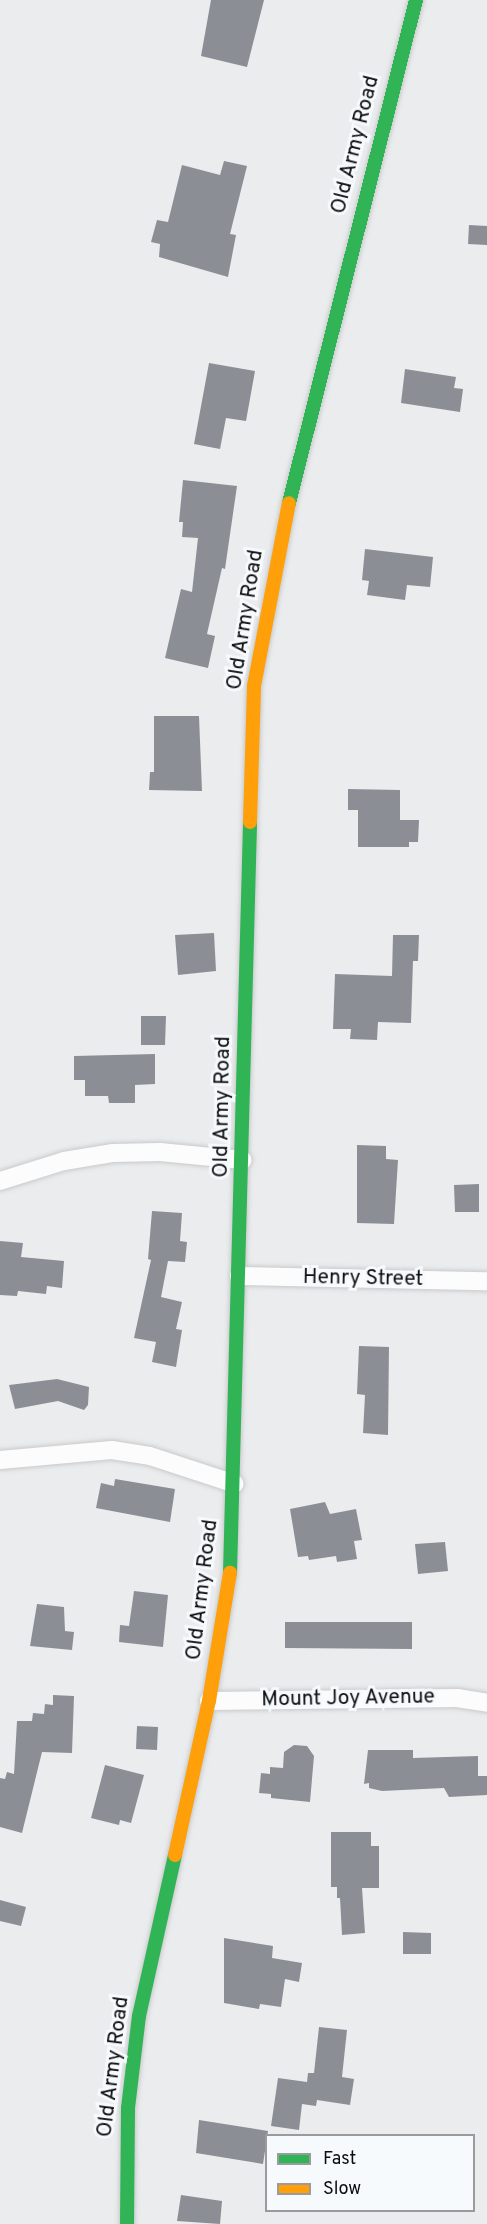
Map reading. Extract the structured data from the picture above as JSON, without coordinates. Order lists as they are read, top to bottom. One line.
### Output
{"streets":{"street":["Old Army Road","Henry Street","Mount Joy Avenue"]},"crossings":[["Old Army Road","Henry Street"],["Old Army Road","Mount Joy Avenue"]],"legend":["Fast","Slow"]}
